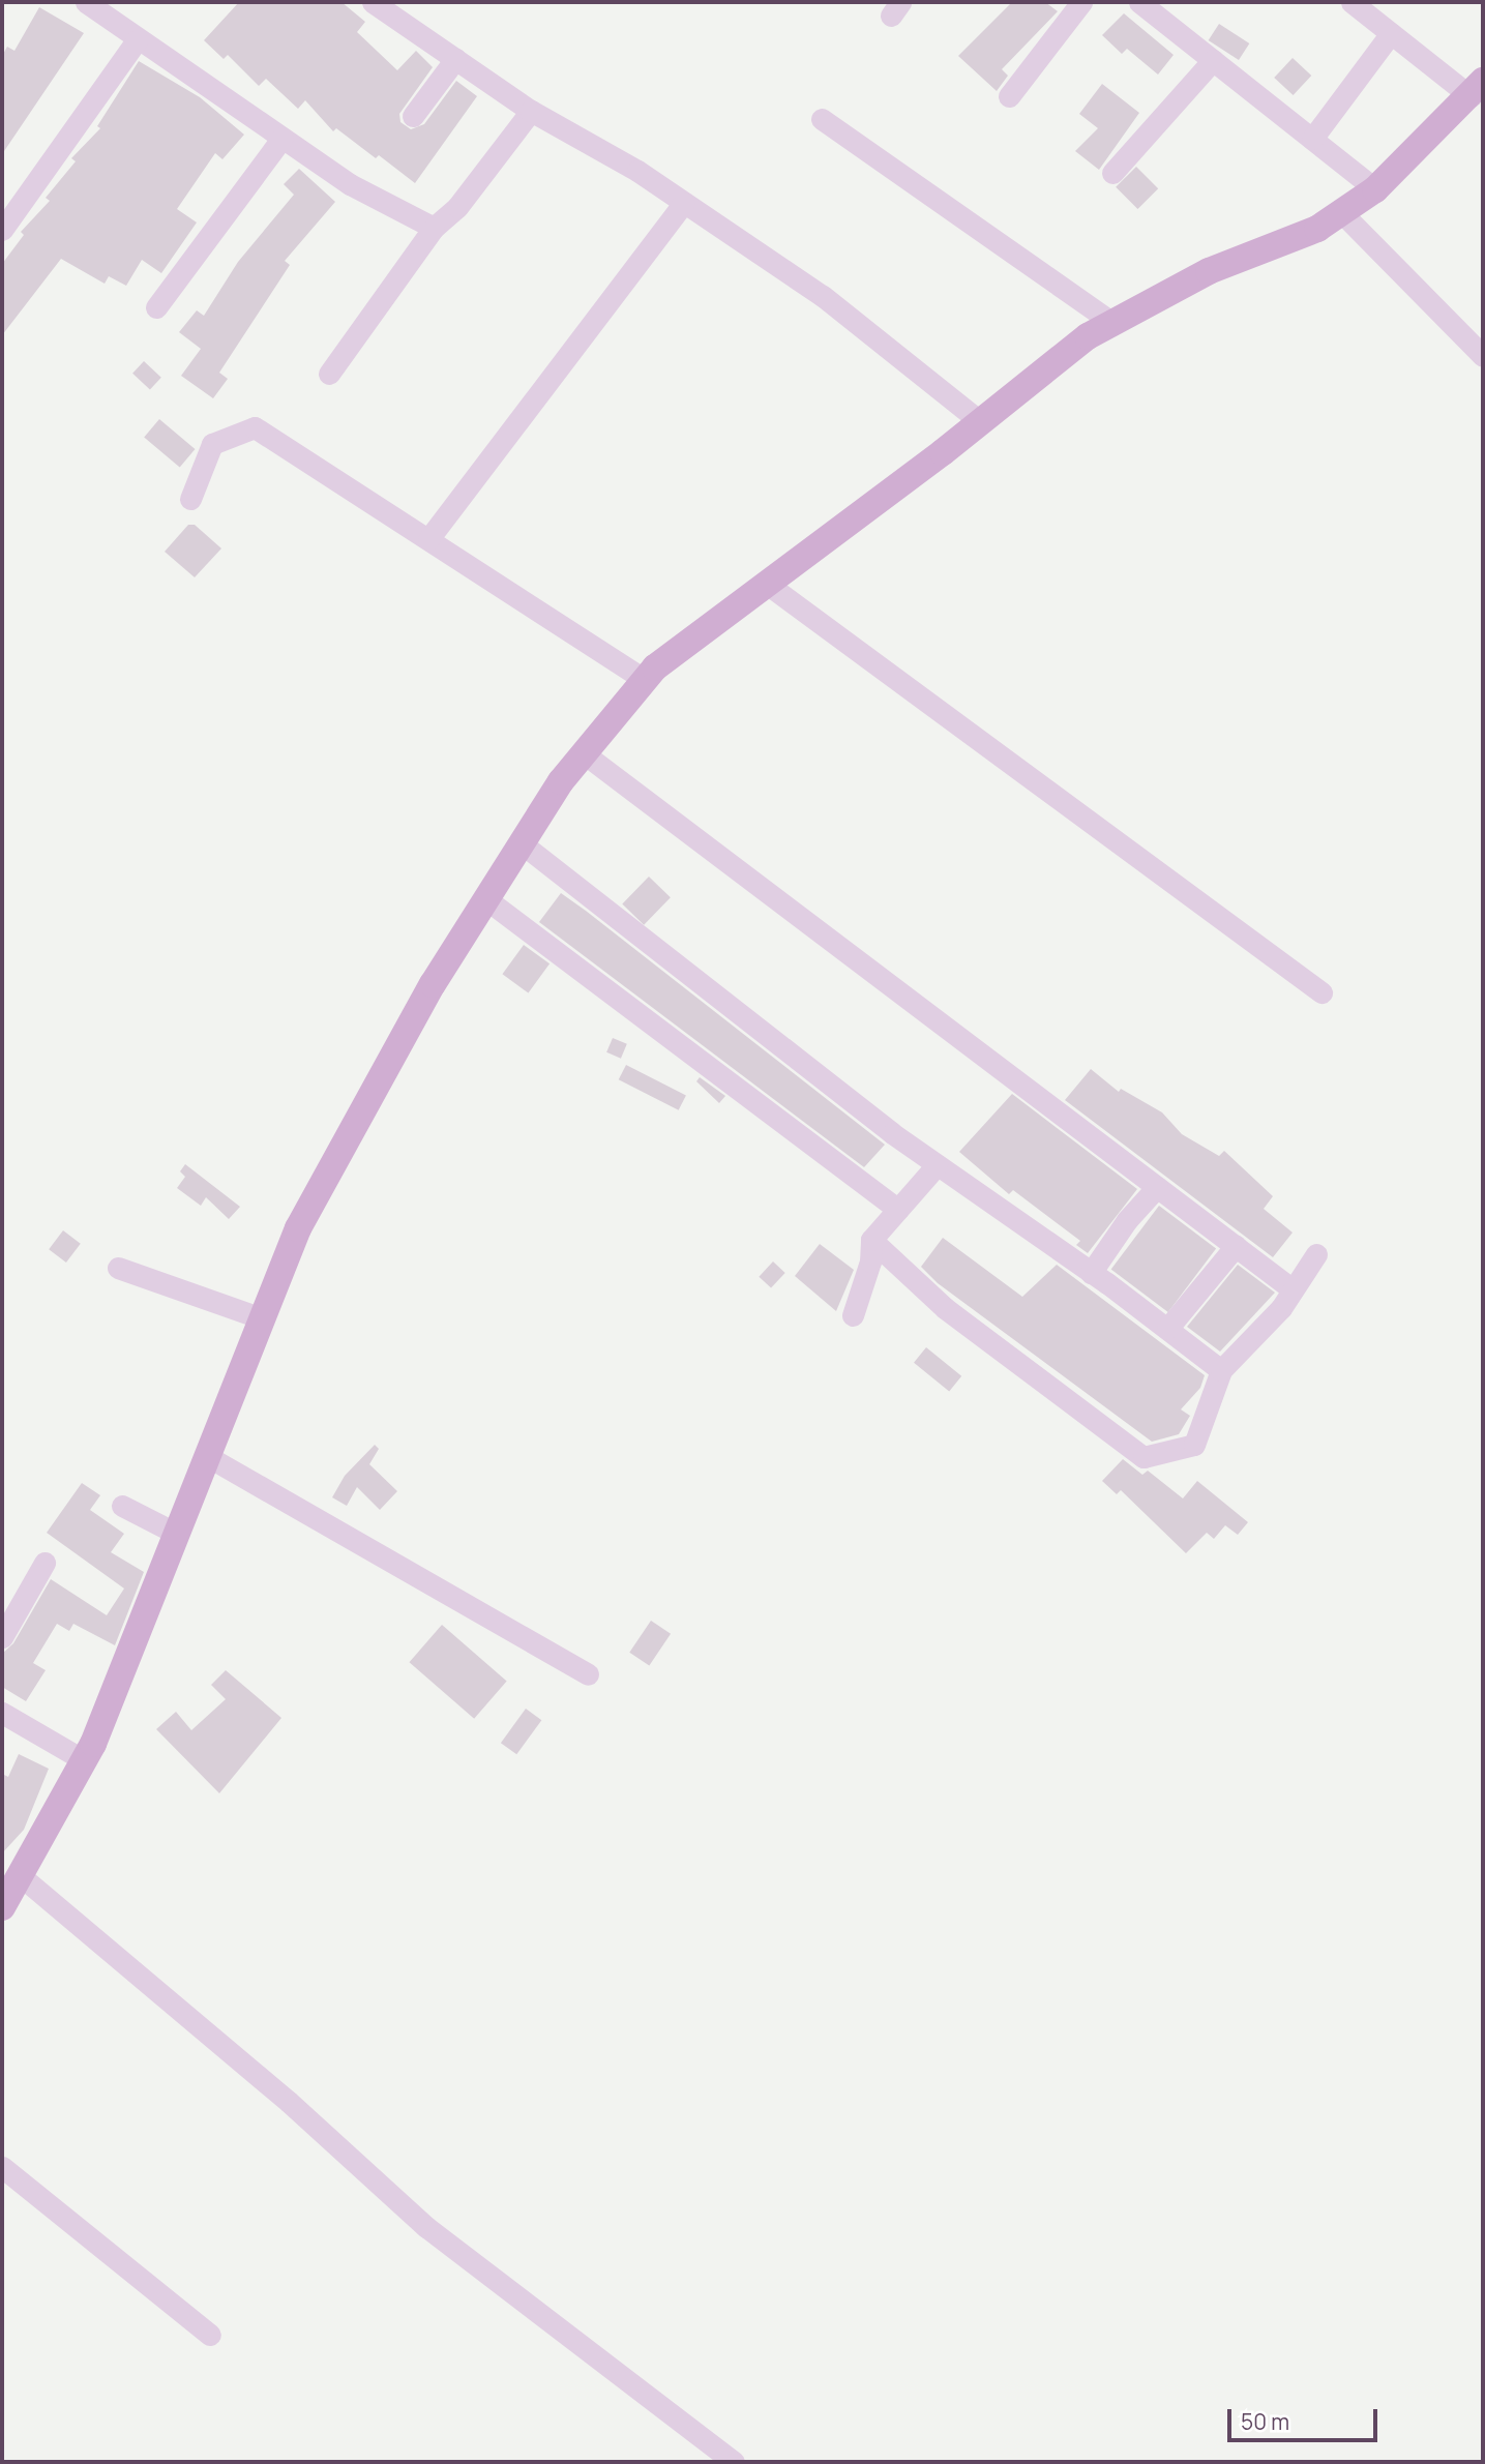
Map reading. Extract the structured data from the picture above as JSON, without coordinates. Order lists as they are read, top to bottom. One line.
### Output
{"scale_bar":"50 m"}
